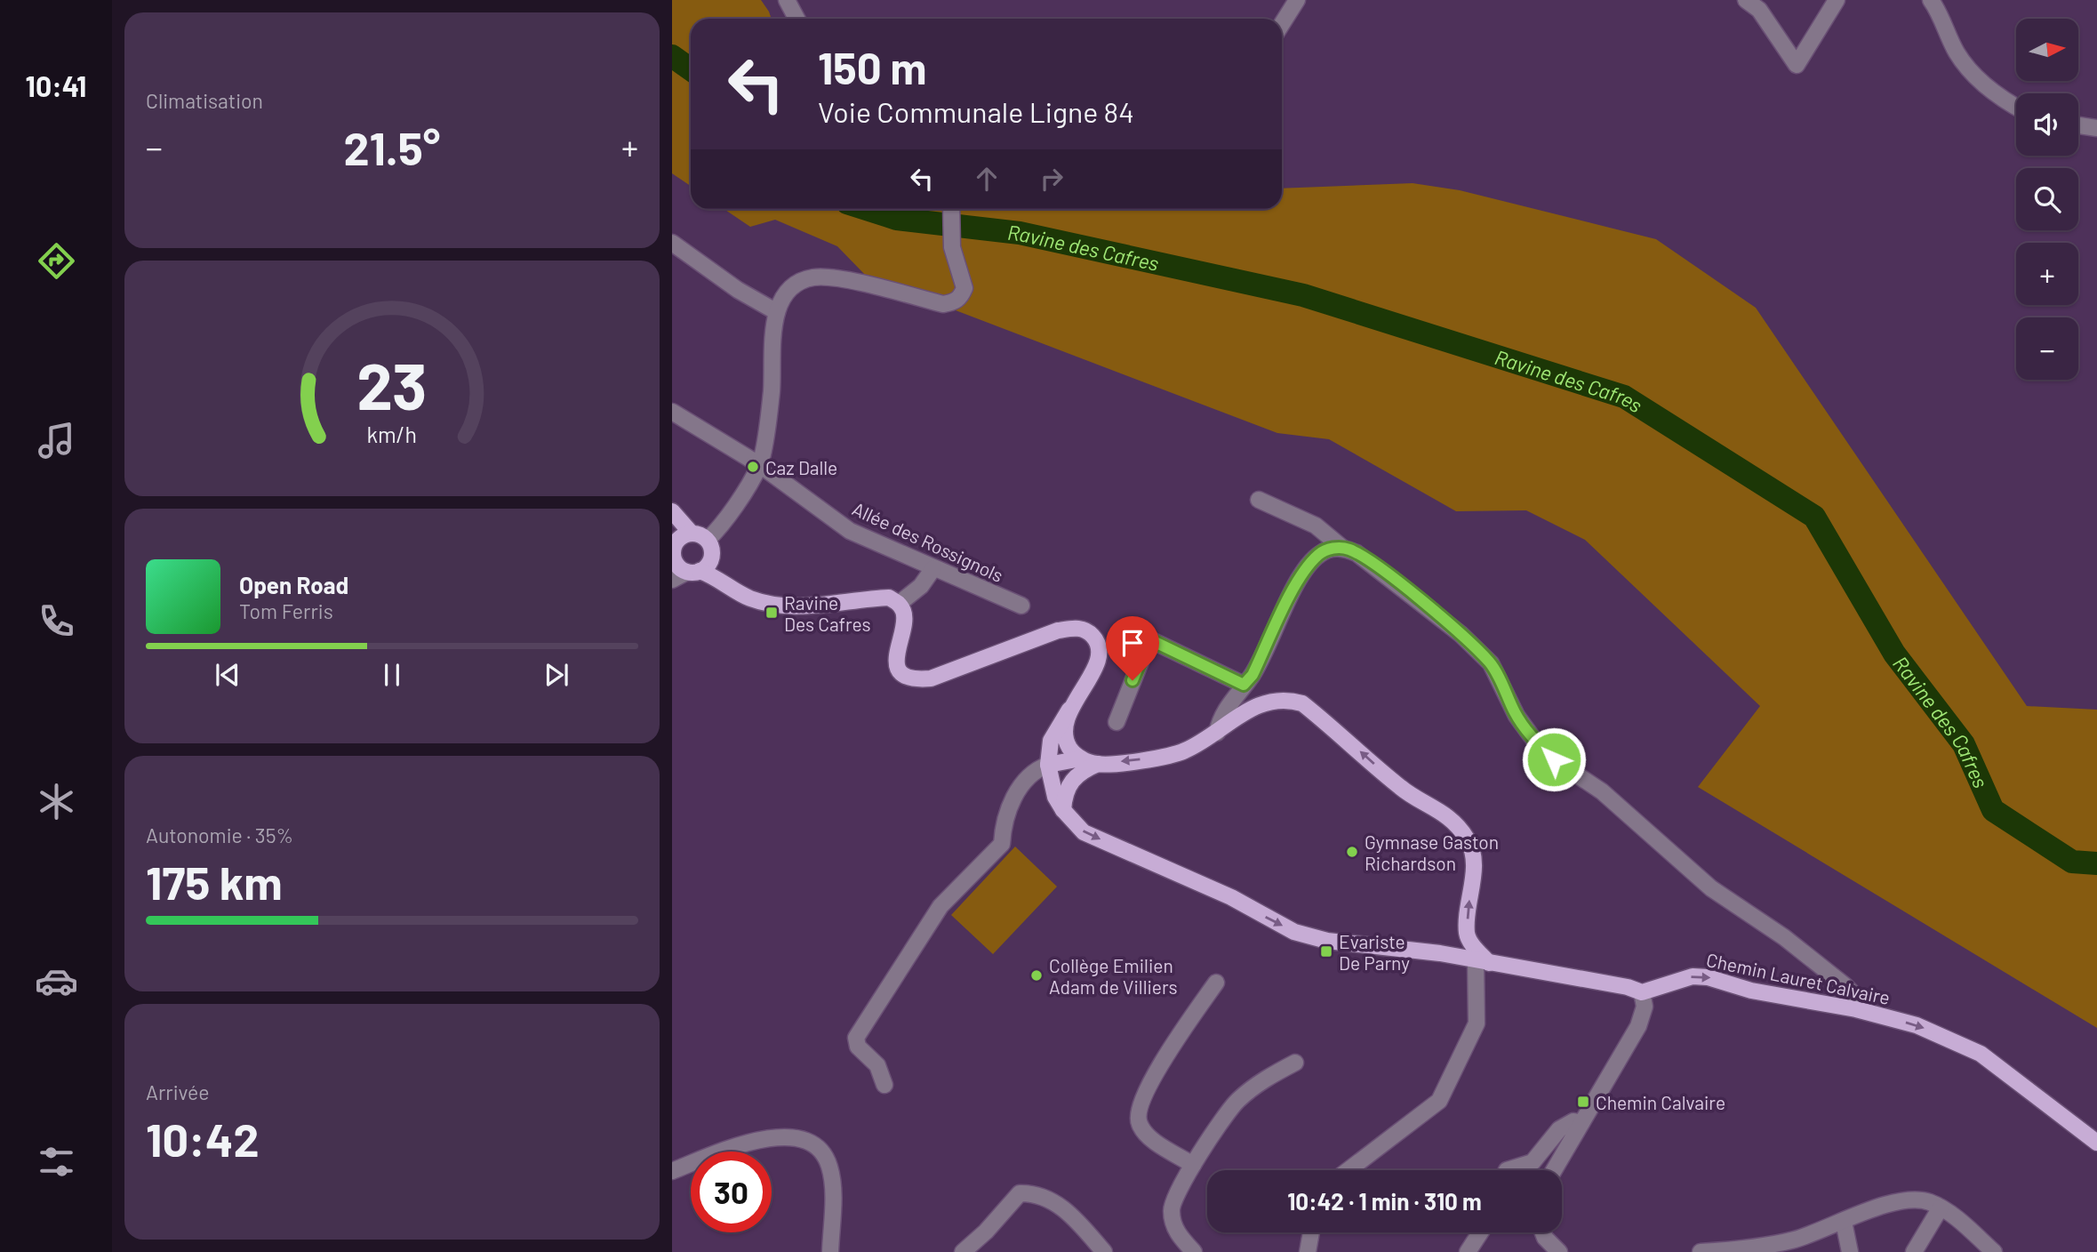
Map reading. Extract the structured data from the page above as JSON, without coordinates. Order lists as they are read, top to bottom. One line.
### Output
{"streets":{"main road":["Chemin Lauret Calvaire"],"street":["Allée des Rossignols"]},"one_way":["Chemin Lauret Calvaire"],"water":["Ravine des Cafres"],"places":{"other":["Caz Dalle","Gymnase Gaston Richardson","Collège Emilien Adam de Villiers"],"transit":["Ravine Des Cafres","Evariste De Parny","Chemin Calvaire"]},"north":"right","page":{"tabs":"10:41","tile":["Climatisation",["Autonomie · 35%","175 km"],["Arrivée","10:42"]],"map_buttons":["+","−"],"turn":["150 m","Voie Communale Ligne 84"],"heat":["−","21.5°","+"],"song":["Open Road","Tom Ferris"],"limit":"30","trip":"10:42 · 1 min · 310 m","gauge":["23","km/h"]}}
